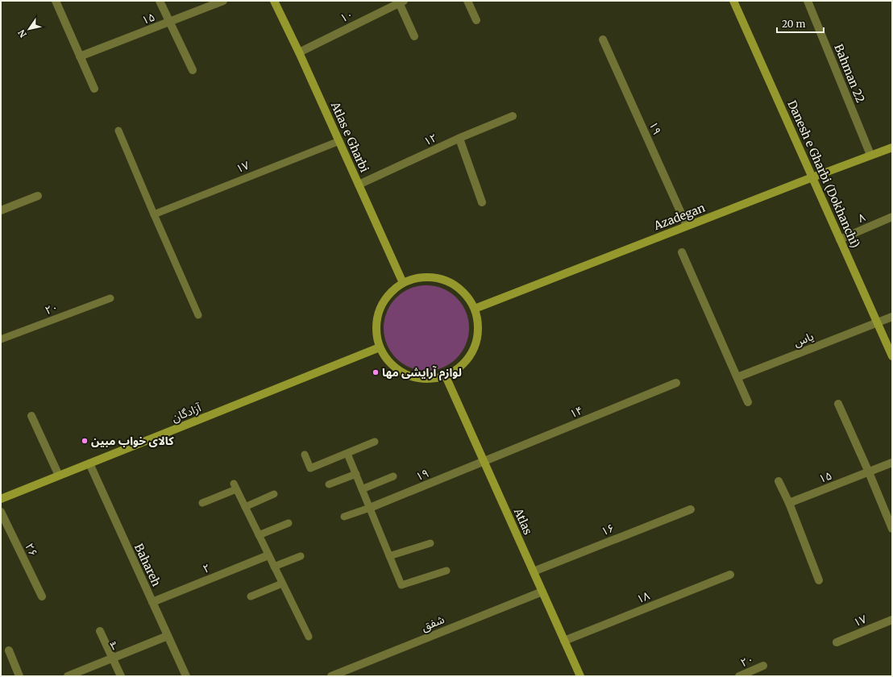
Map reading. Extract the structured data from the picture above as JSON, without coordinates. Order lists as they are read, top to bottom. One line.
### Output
{"streets":{"main road":["Atlas e Gharbi","Danesh e Gharbi (Dokhanchi)","Azadegan","آزادگان","Atlas"],"street":["۱۰","۱۵","Bahman 22","۱۹","۱۲","۱۷","۸","۲۰","یاس","۱۴","۱۶","۲۶","Bahareh","۲","۱۸","شفق","۳"]},"crossings":[["۱۰","Atlas e Gharbi"],["Bahman 22","Azadegan"],["۱۹","Azadegan"],["۱۹","۱۴"],["۱۹","Atlas"],["Atlas e Gharbi","۱۲"],["Atlas e Gharbi","۱۷"],["Atlas e Gharbi","Azadegan"],["Atlas e Gharbi","آزادگان"],["Atlas e Gharbi","Atlas"],["Danesh e Gharbi (Dokhanchi)","Azadegan"],["Danesh e Gharbi (Dokhanchi)","۸"],["Danesh e Gharbi (Dokhanchi)","یاس"],["Azadegan","آزادگان"],["Azadegan","Atlas"],["۱۴","Atlas"],["آزادگان","Atlas"],["آزادگان","Bahareh"],["Atlas","۱۶"],["Atlas","۱۸"],["Atlas","شفق"],["Bahareh","۲"],["Bahareh","۳"]],"places":["لوازم آرایشی مها","کالای خواب مبین"],"scale_bar":"20 m","north":"bottom left"}
